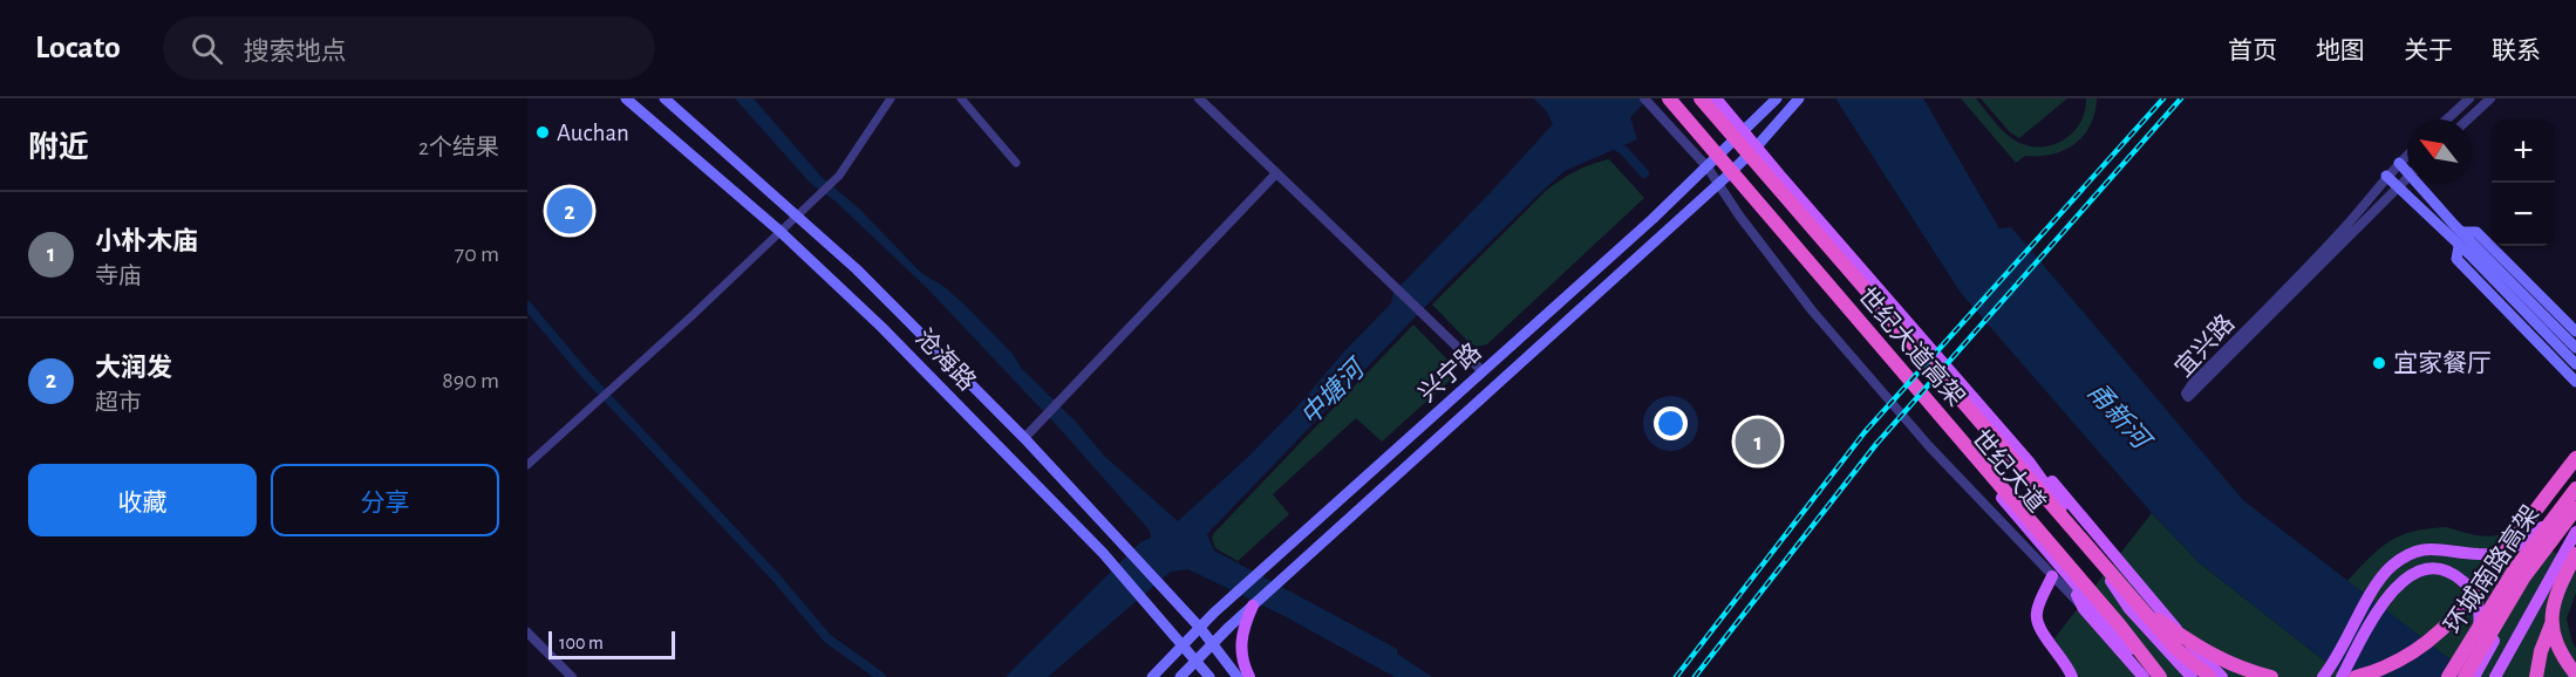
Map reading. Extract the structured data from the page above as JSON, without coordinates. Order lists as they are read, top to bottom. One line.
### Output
{"streets":{"highway":["世纪大道高架","环城南路高架"],"main road":["沧海路","兴宁路","世纪大道"],"street":["宜兴路"]},"crossings":[["世纪大道高架","世纪大道"],["沧海路","兴宁路"],["兴宁路","世纪大道"]],"water":["中塘河","甬新河"],"places":["Auchan","宜家餐厅"],"scale_bar":"100 m","north":"top left","page":{"header":"Locato","search":"搜索地点","nav":["首页","地图","关于","联系"],"heading":["附近","2个结果"],"map_buttons":["+","−"],"pins":["2","1"],"list":[{"mark":"1","name":"小朴木庙","note":"寺庙","value":"70 m"},{"mark":"2","name":"大润发","note":"超市","value":"890 m"}],"buttons":["收藏","分享"],"scale":"100 m"}}
